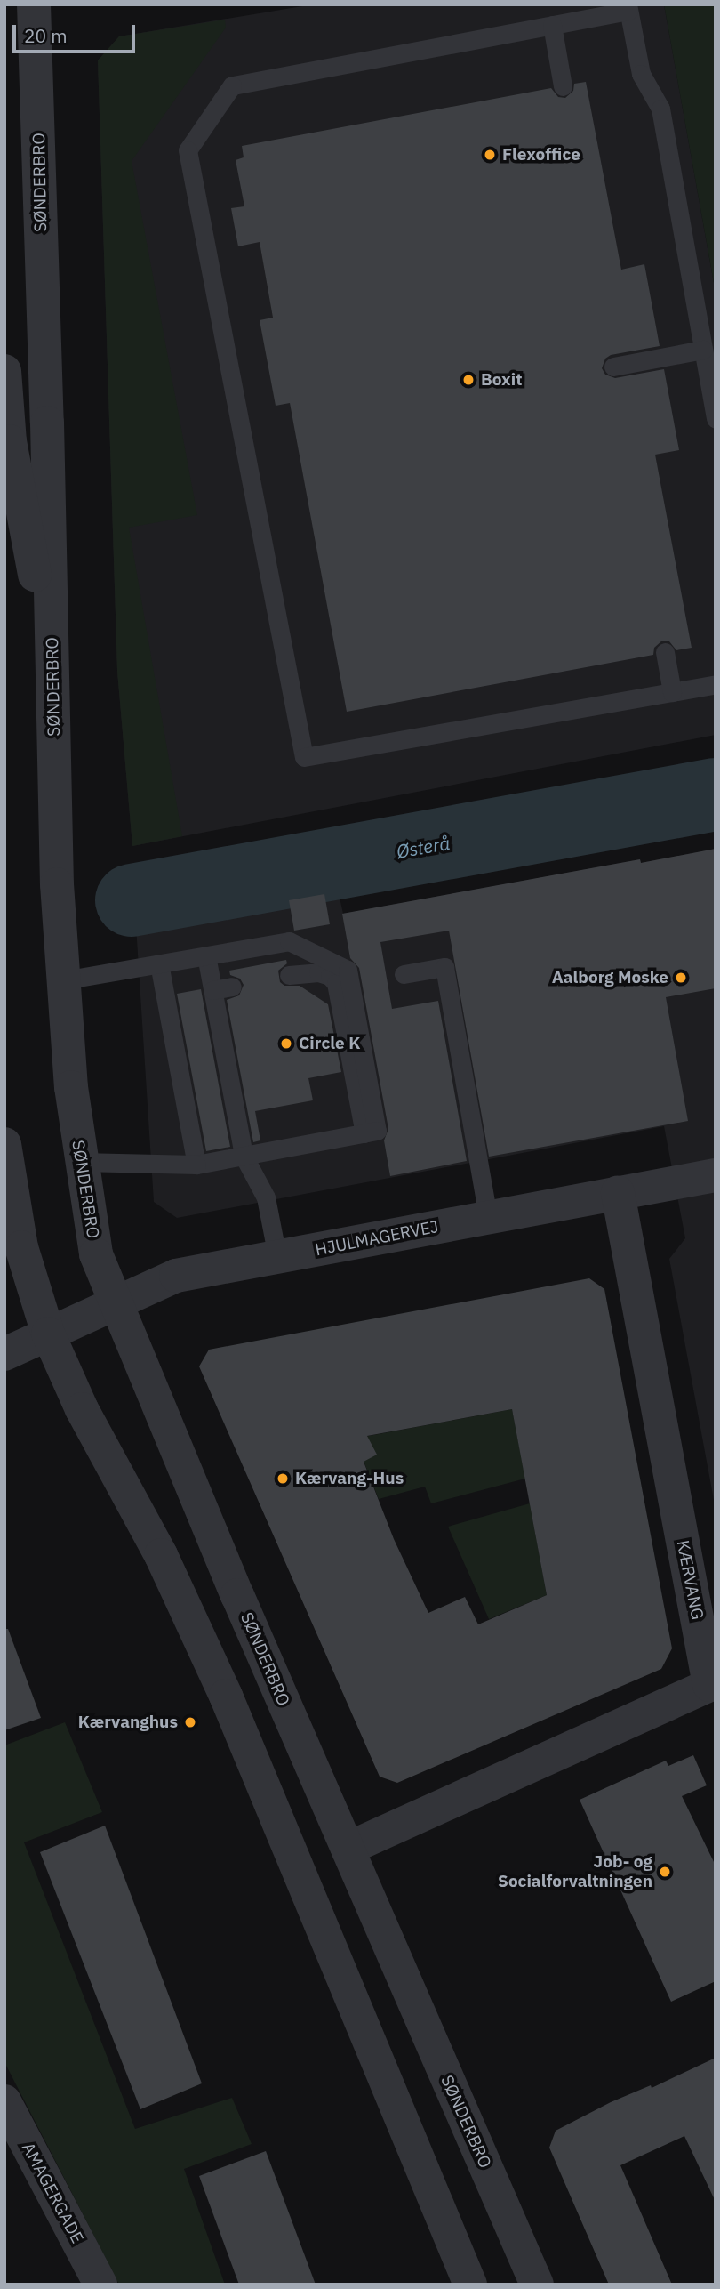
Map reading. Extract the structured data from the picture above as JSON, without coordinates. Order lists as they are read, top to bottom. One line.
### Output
{"streets":{"street":["SØNDERBRO","HJULMAGERVEJ","KÆRVANG","AMAGERGADE"]},"crossings":[["SØNDERBRO","HJULMAGERVEJ"],["SØNDERBRO","KÆRVANG"],["HJULMAGERVEJ","KÆRVANG"]],"water":["Østerå"],"places":["Flexoffice","Boxit","Aalborg Moske","Circle K","Kærvang-Hus","Kærvanghus","Job- og Socialforvaltningen"],"scale_bar":"20 m"}
